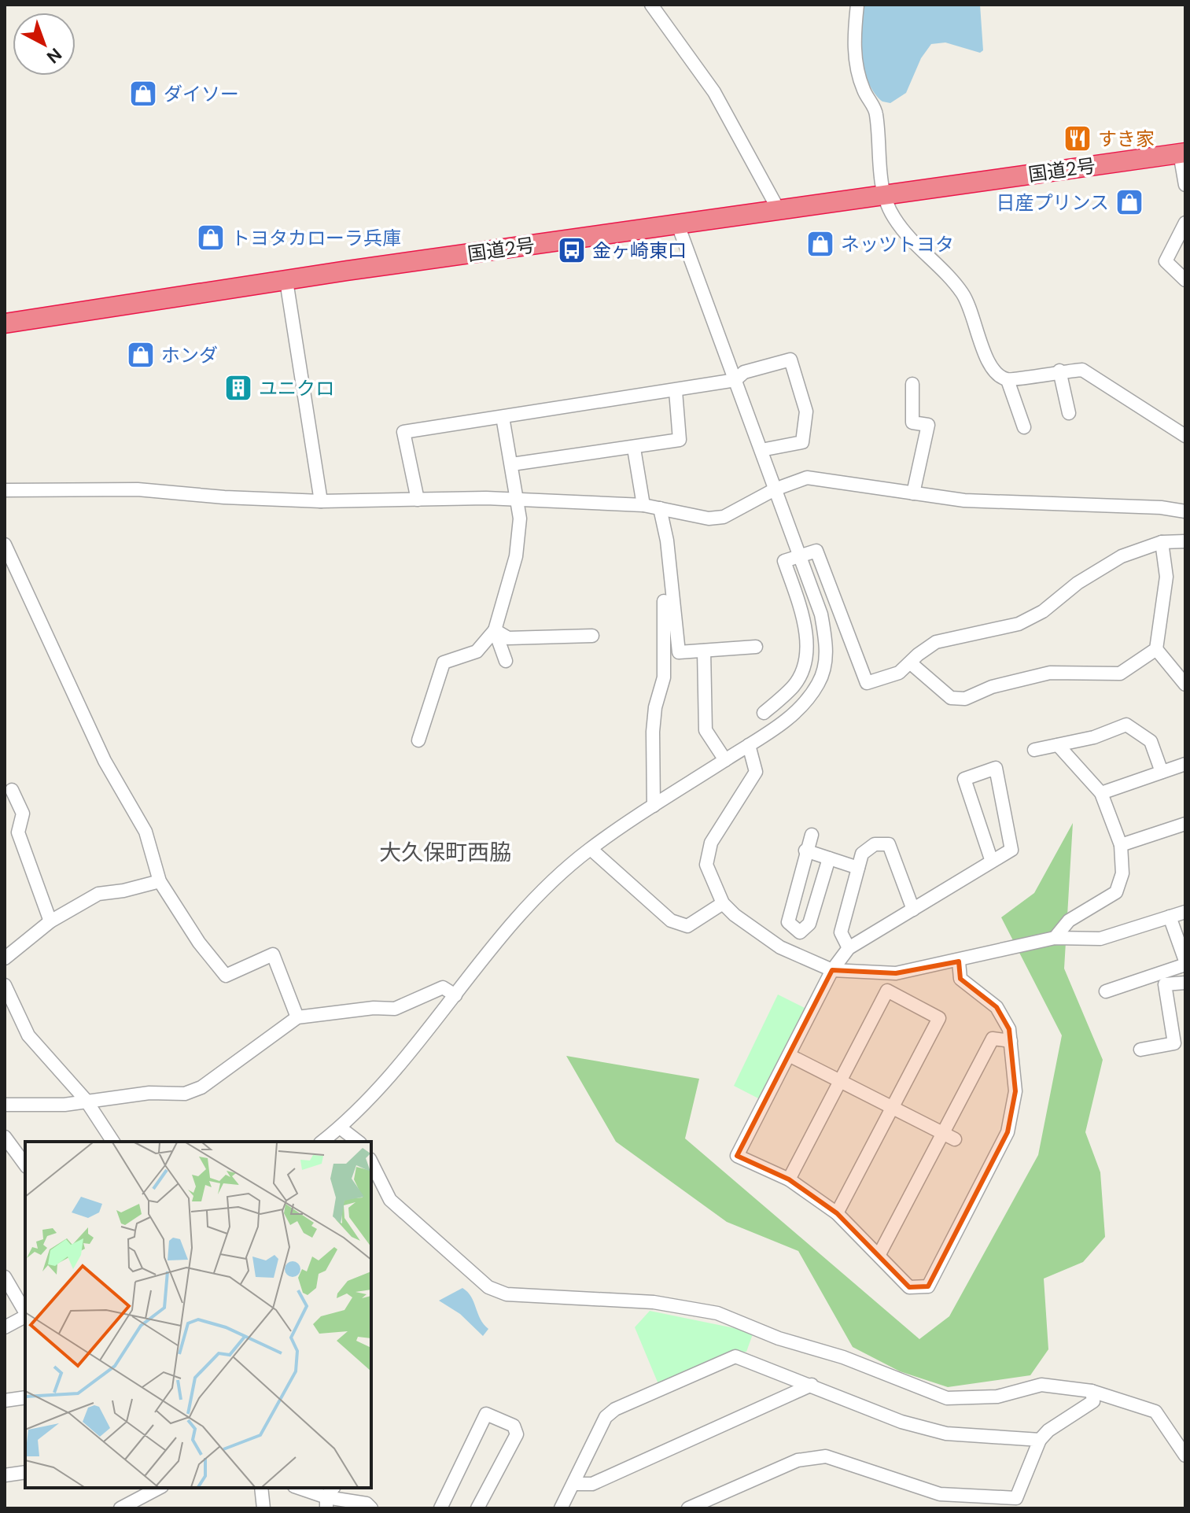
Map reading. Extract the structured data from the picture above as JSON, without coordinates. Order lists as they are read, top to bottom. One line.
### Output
{"streets":{"highway":["国道2号"]},"districts":["大久保町西脇"],"places":{"shop":["ダイソー","日産プリンス","トヨタカローラ兵庫","ネッツトヨタ","ホンダ"],"restaurant":["すき家"],"bus stop":["金ヶ崎東口"],"building":["ユニクロ"]},"north":"bottom right"}
